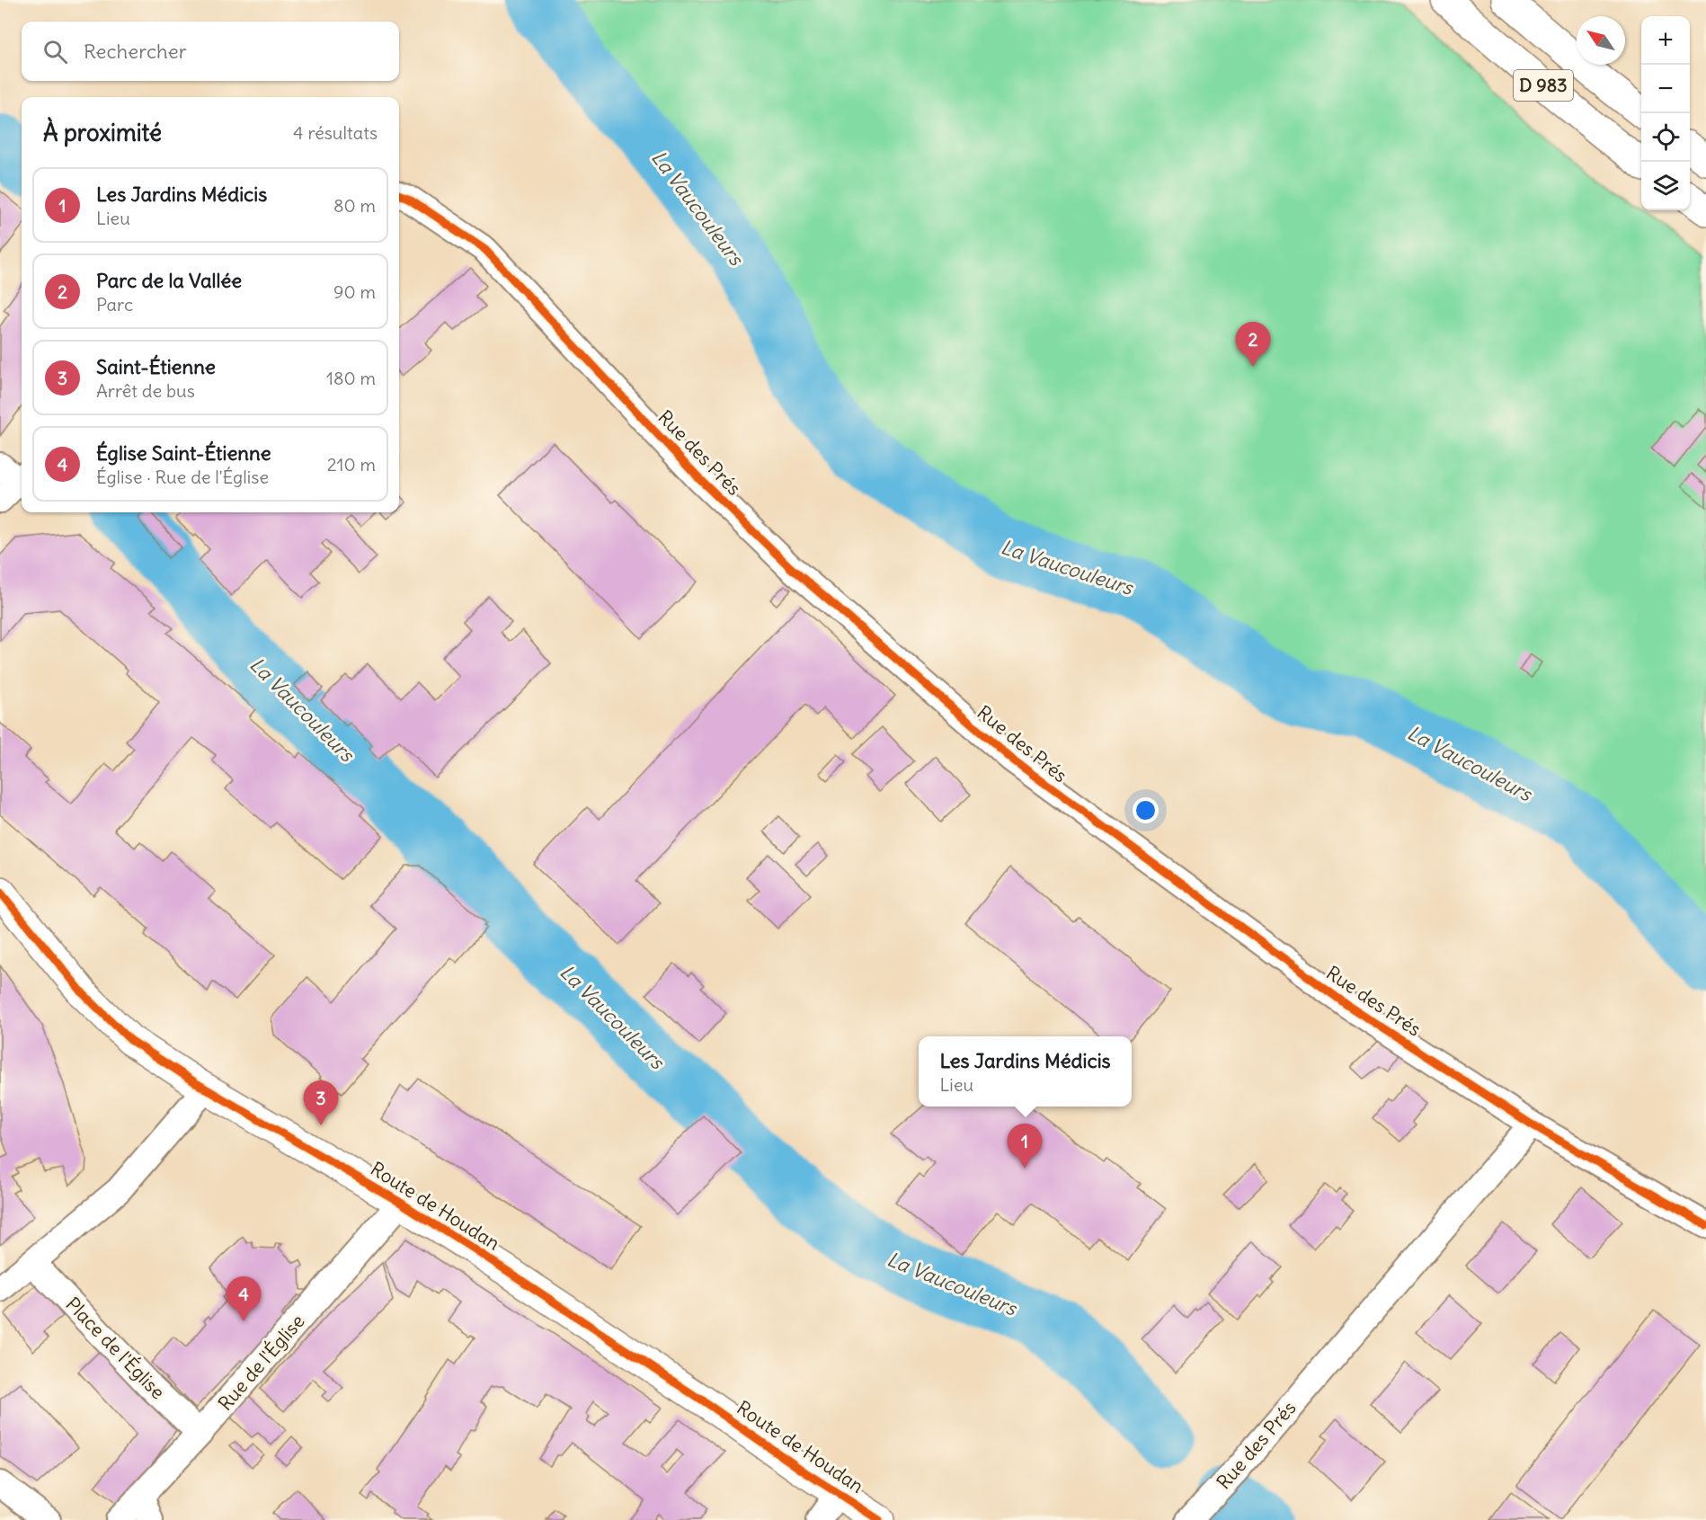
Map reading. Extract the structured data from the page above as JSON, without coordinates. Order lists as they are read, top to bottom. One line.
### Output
{"streets":{"street":["D 983","Rue des Prés","Route de Houdan","Place de l'Église","Rue de l'Église"]},"crossings":[["Route de Houdan","Rue de l'Église"],["Place de l'Église","Rue de l'Église"]],"water":["La Vaucouleurs"],"north":"top left","page":{"map_buttons":["+","−"],"search":"Rechercher","heading":["À proximité","4 résultats"],"list":[{"mark":"1","name":"Les Jardins Médicis","note":"Lieu","value":"80 m"},{"mark":"2","name":"Parc de la Vallée","note":"Parc","value":"90 m"},{"mark":"3","name":"Saint-Étienne","note":"Arrêt de bus","value":"180 m"},{"mark":"4","name":"Église Saint-Étienne","note":"Église · Rue de l'Église","value":"210 m"}],"pins":["2","3","1","4"],"popup":["Les Jardins Médicis","Lieu"]}}
